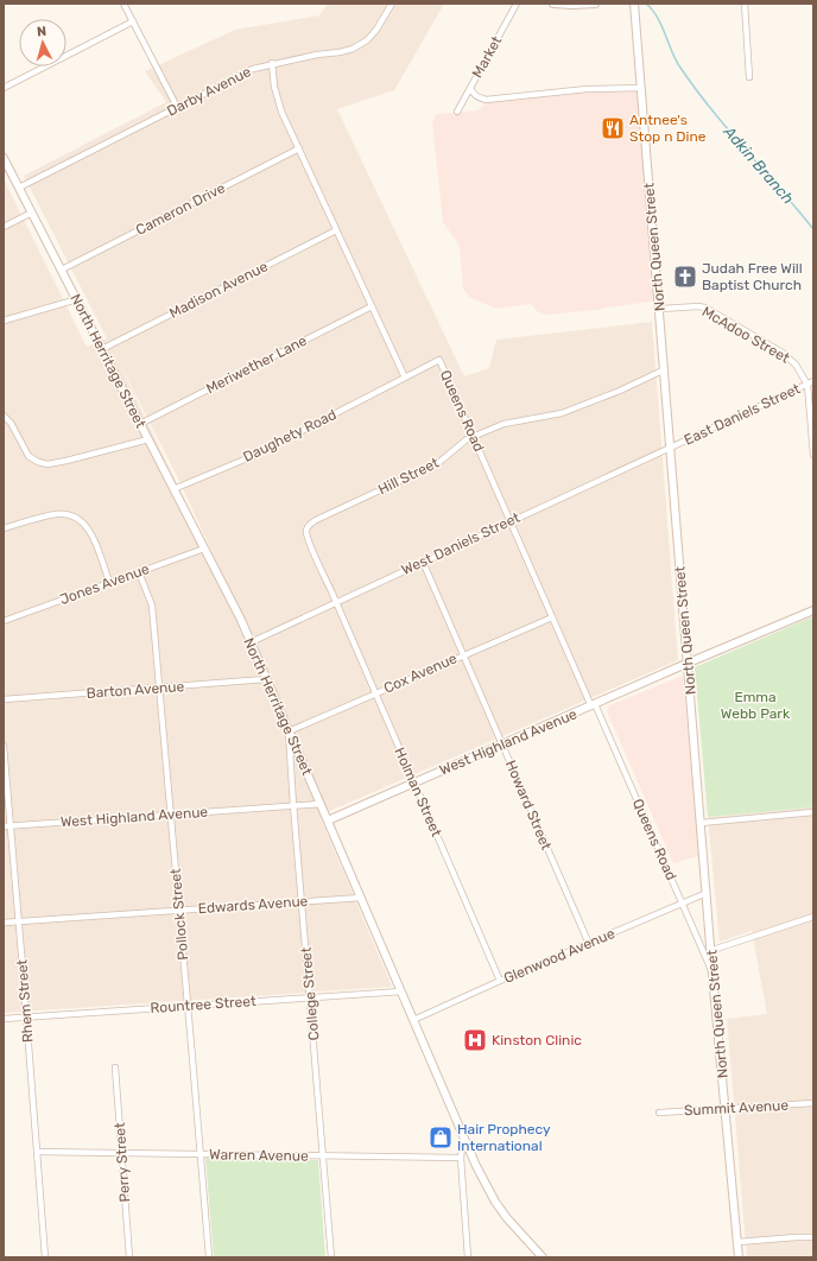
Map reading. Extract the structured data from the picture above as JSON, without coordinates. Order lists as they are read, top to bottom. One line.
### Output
{"streets":{"street":["Market","Darby Avenue","Cameron Drive","North Queen Street","Madison Avenue","McAdoo Street","North Herritage Street","Meriwether Lane","Queens Road","East Daniels Street","Daughety Road","Hill Street","West Daniels Street","Jones Avenue","Cox Avenue","Barton Avenue","West Highland Avenue","Holman Street","Howard Street","Edwards Avenue","Pollock Street","Glenwood Avenue","College Street","Rhem Street","Rountree Street","Summit Avenue","Warren Avenue","Perry Street"]},"crossings":[["Darby Avenue","North Herritage Street"],["Cameron Drive","North Herritage Street"],["North Queen Street","McAdoo Street"],["North Queen Street","Queens Road"],["North Queen Street","East Daniels Street"],["North Queen Street","Hill Street"],["North Queen Street","West Daniels Street"],["North Queen Street","West Highland Avenue"],["North Queen Street","Glenwood Avenue"],["North Queen Street","Summit Avenue"],["Madison Avenue","North Herritage Street"],["McAdoo Street","East Daniels Street"],["North Herritage Street","Meriwether Lane"],["North Herritage Street","Daughety Road"],["North Herritage Street","West Daniels Street"],["North Herritage Street","Jones Avenue"],["North Herritage Street","Cox Avenue"],["North Herritage Street","Barton Avenue"],["North Herritage Street","West Highland Avenue"],["North Herritage Street","Edwards Avenue"],["North Herritage Street","Glenwood Avenue"],["North Herritage Street","College Street"],["North Herritage Street","Rountree Street"],["Queens Road","Daughety Road"],["Queens Road","Hill Street"],["Queens Road","West Daniels Street"],["Queens Road","Cox Avenue"],["Queens Road","West Highland Avenue"],["Queens Road","Glenwood Avenue"],["East Daniels Street","West Daniels Street"],["Hill Street","West Daniels Street"],["Hill Street","Holman Street"],["West Daniels Street","Holman Street"],["West Daniels Street","Howard Street"],["Jones Avenue","Pollock Street"],["Cox Avenue","Holman Street"],["Cox Avenue","Howard Street"],["Cox Avenue","College Street"],["Barton Avenue","Pollock Street"],["West Highland Avenue","Holman Street"],["West Highland Avenue","Howard Street"],["West Highland Avenue","Pollock Street"],["West Highland Avenue","College Street"],["West Highland Avenue","Rhem Street"],["Holman Street","Glenwood Avenue"],["Howard Street","Glenwood Avenue"],["Edwards Avenue","Pollock Street"],["Edwards Avenue","College Street"],["Edwards Avenue","Rhem Street"],["Pollock Street","Rountree Street"],["Pollock Street","Warren Avenue"],["College Street","Rountree Street"],["College Street","Warren Avenue"],["Rhem Street","Rountree Street"],["Rhem Street","Warren Avenue"],["Warren Avenue","Perry Street"]],"water":["Adkin Branch"],"parks":["Emma Webb Park"],"places":{"restaurant":["Antnee's Stop n Dine"],"church":["Judah Free Will Baptist Church"],"hospital":["Kinston Clinic"],"shop":["Hair Prophecy International"]},"north":"top"}
